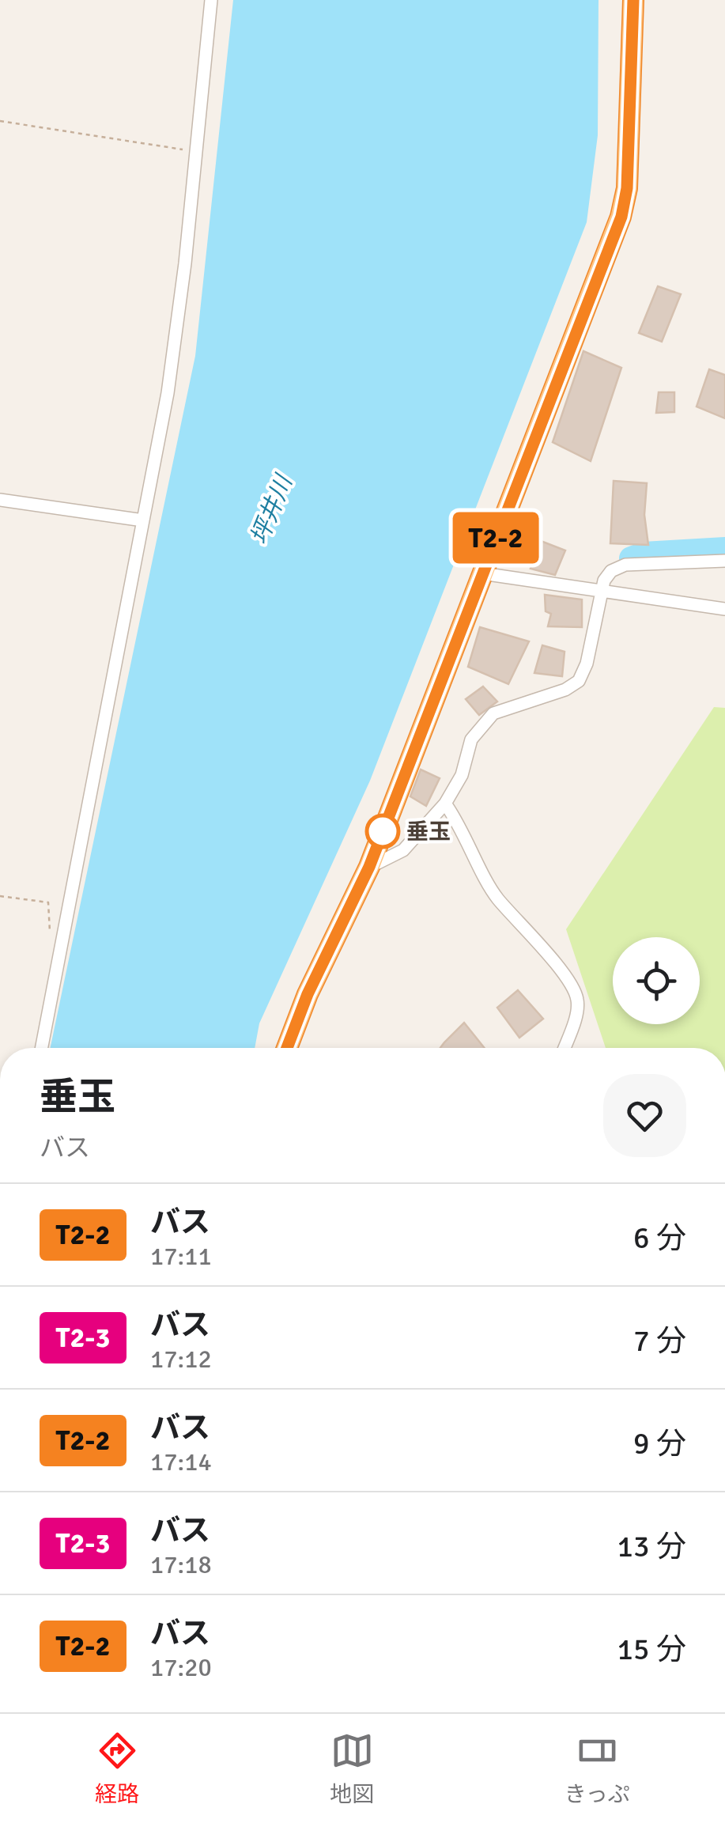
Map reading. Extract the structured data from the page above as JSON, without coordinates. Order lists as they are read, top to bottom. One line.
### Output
{"water":["坪井川"],"places":["垂玉"],"lines":["bus line T2-2"],"page":{"on_map":"T2-2","heading":["垂玉","バス"],"list":[{"mark":"T2-2","name":"バス","note":"17:11","value":"6 分"},{"mark":"T2-3","name":"バス","note":"17:12","value":"7 分"},{"mark":"T2-2","name":"バス","note":"17:14","value":"9 分"},{"mark":"T2-3","name":"バス","note":"17:18","value":"13 分"},{"mark":"T2-2","name":"バス","note":"17:20","value":"15 分"}],"tabs":["経路","地図","きっぷ"]}}
